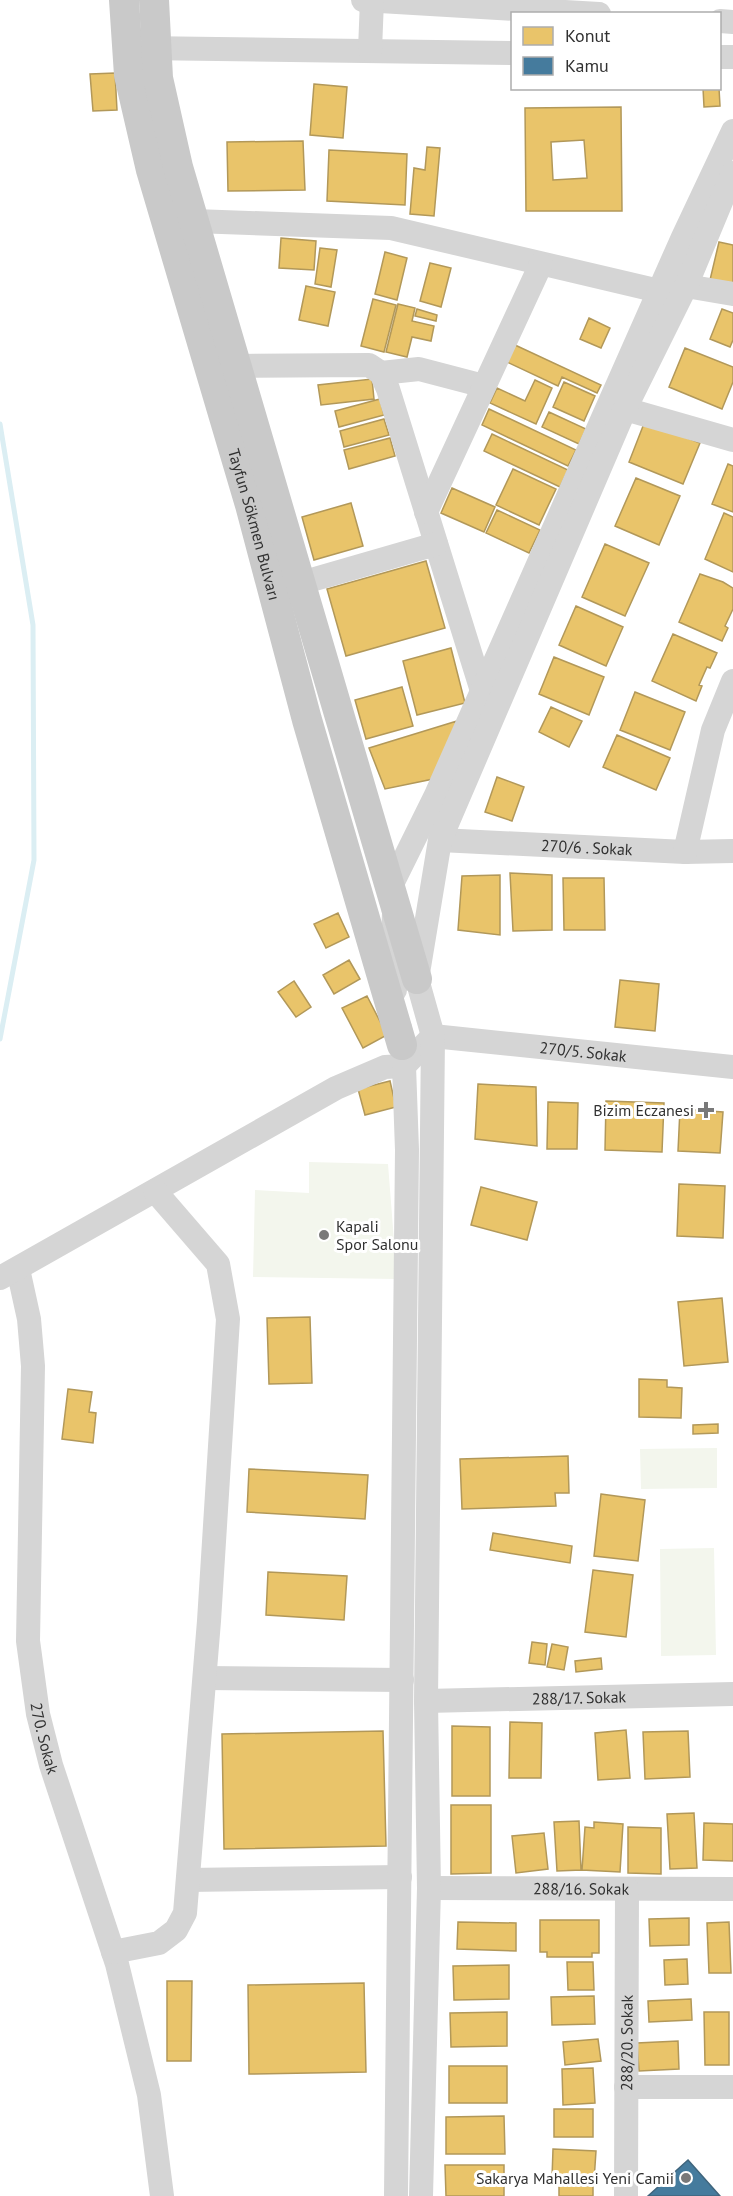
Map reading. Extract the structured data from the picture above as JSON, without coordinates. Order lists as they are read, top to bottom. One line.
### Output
{"streets":{"main road":["Tayfun Sökmen Bulvarı"],"street":["270/6 . Sokak","270/5. Sokak","288/17. Sokak","270. Sokak","288/16. Sokak","288/20. Sokak"]},"crossings":[["288/16. Sokak","288/20. Sokak"]],"places":{"health":["Bizim Eczanesi"],"other":["Kapali Spor Salonu","Sakarya Mahallesi Yeni Camii"]},"legend":["Konut","Kamu"]}
